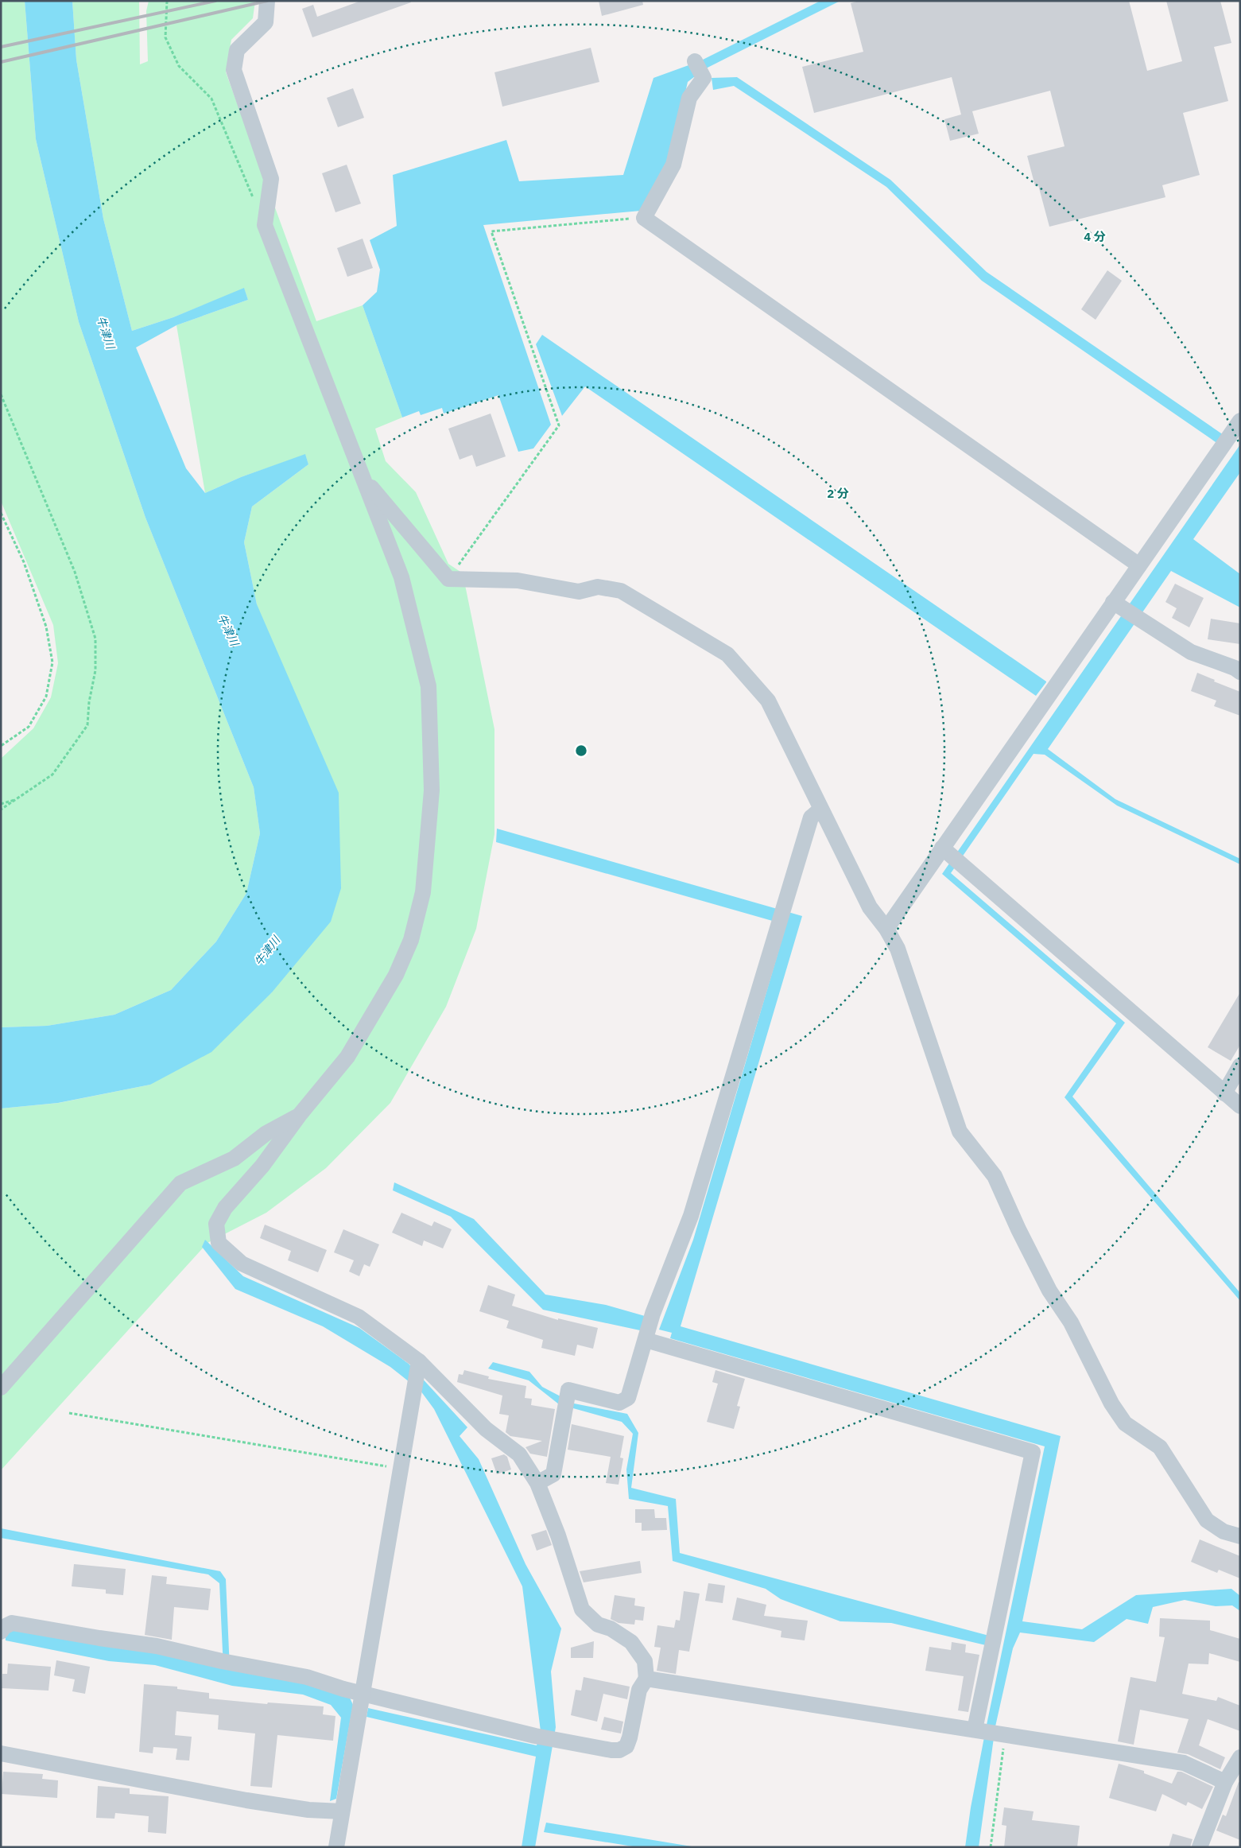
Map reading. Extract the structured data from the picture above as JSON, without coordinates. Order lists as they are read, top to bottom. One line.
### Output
{"water":["牛津川"],"rings":["4 分","2 分"]}
